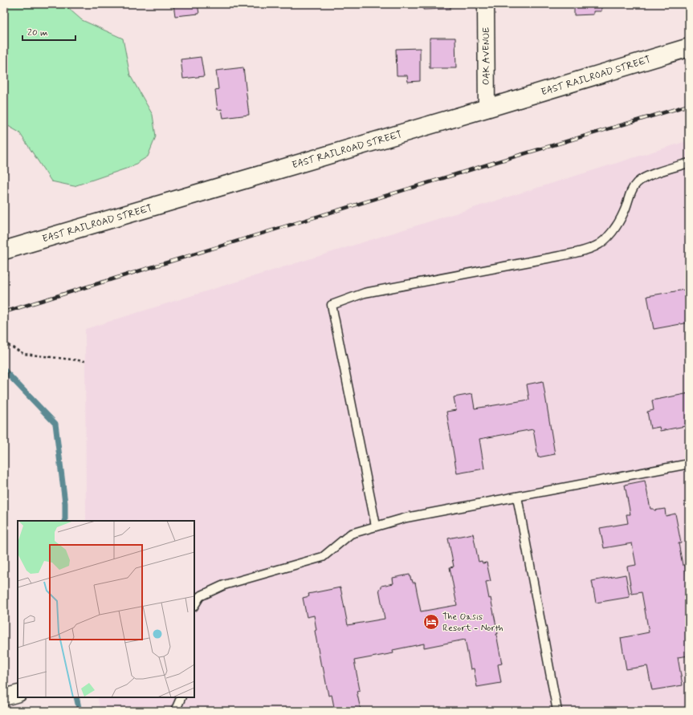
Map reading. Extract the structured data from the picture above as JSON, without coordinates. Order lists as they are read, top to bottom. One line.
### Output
{"streets":{"street":["OAK AVENUE","EAST RAILROAD STREET"]},"crossings":[["OAK AVENUE","EAST RAILROAD STREET"]],"places":{"hotel":["The Oasis Resort - North"]},"scale_bar":"20 m"}
